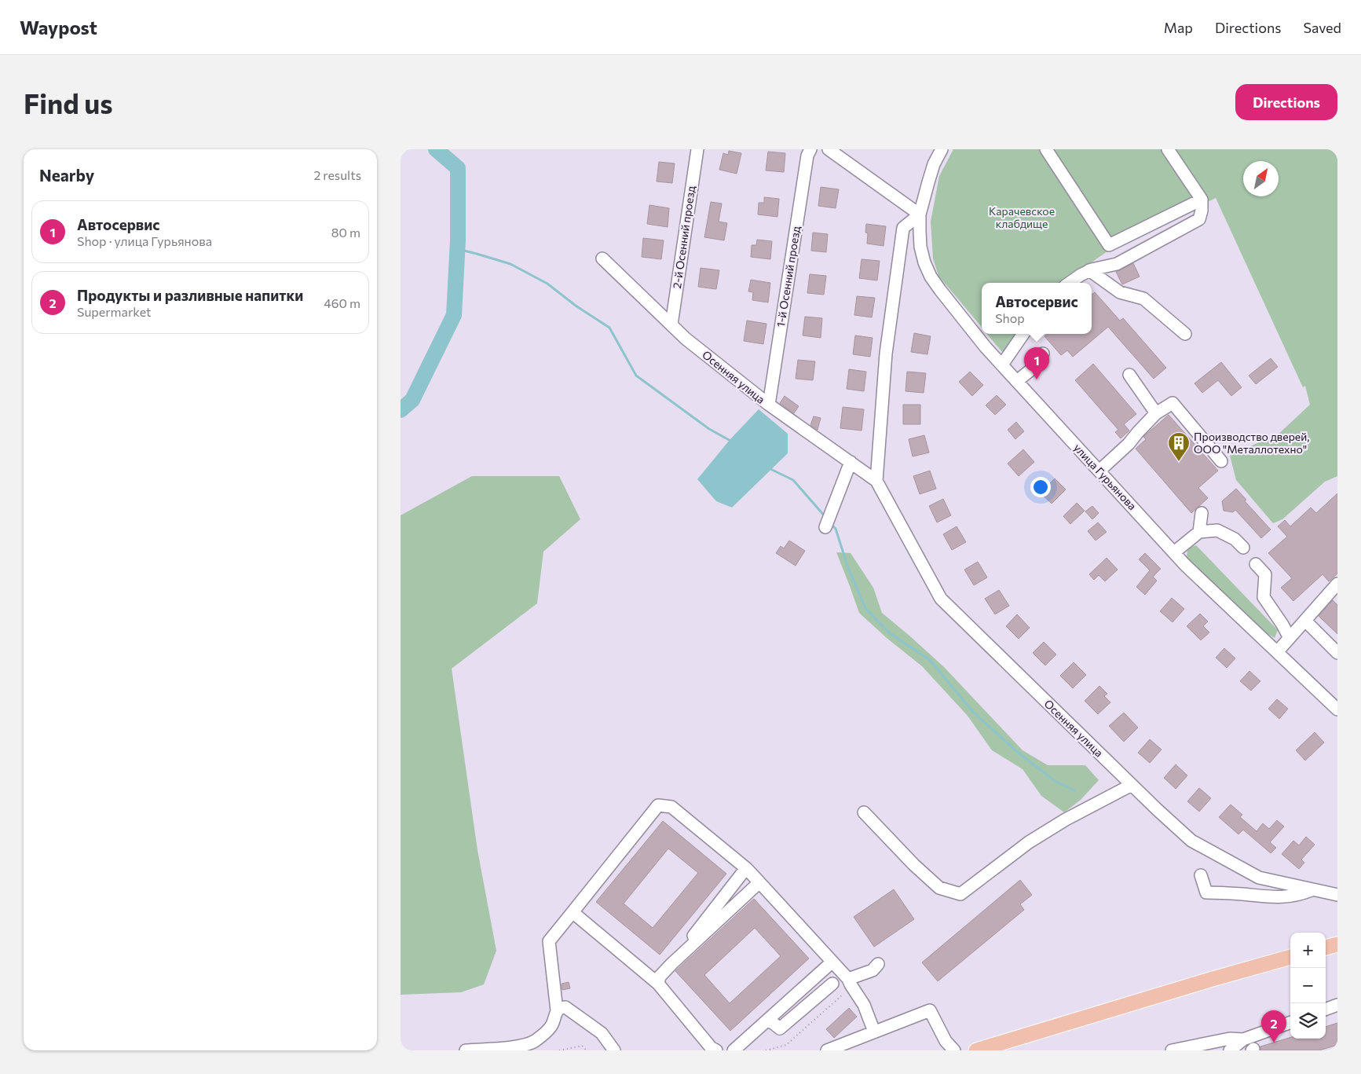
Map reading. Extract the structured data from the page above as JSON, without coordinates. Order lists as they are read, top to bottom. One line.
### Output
{"streets":{"street":["2-й Осенний проезд","1-й Осенний проезд","Осенняя улица","улица Гурьянова"]},"crossings":[["2-й Осенний проезд","Осенняя улица"],["1-й Осенний проезд","Осенняя улица"]],"parks":["Карачевское клабдище"],"places":{"building":["Производство дверей, ООО \"Металлотехно\""]},"north":"top right","page":{"header":"Waypost","nav":["Map","Directions","Saved"],"buttons":"Directions","title":"Find us","heading":["Nearby","2 results"],"list":[{"mark":"1","name":"Автосервис","note":"Shop · улица Гурьянова","value":"80 m"},{"mark":"2","name":"Продукты и разливные напитки","note":"Supermarket","value":"460 m"}],"popup":["Автосервис","Shop"],"pins":["1","2"],"map_buttons":["+","−"]}}
